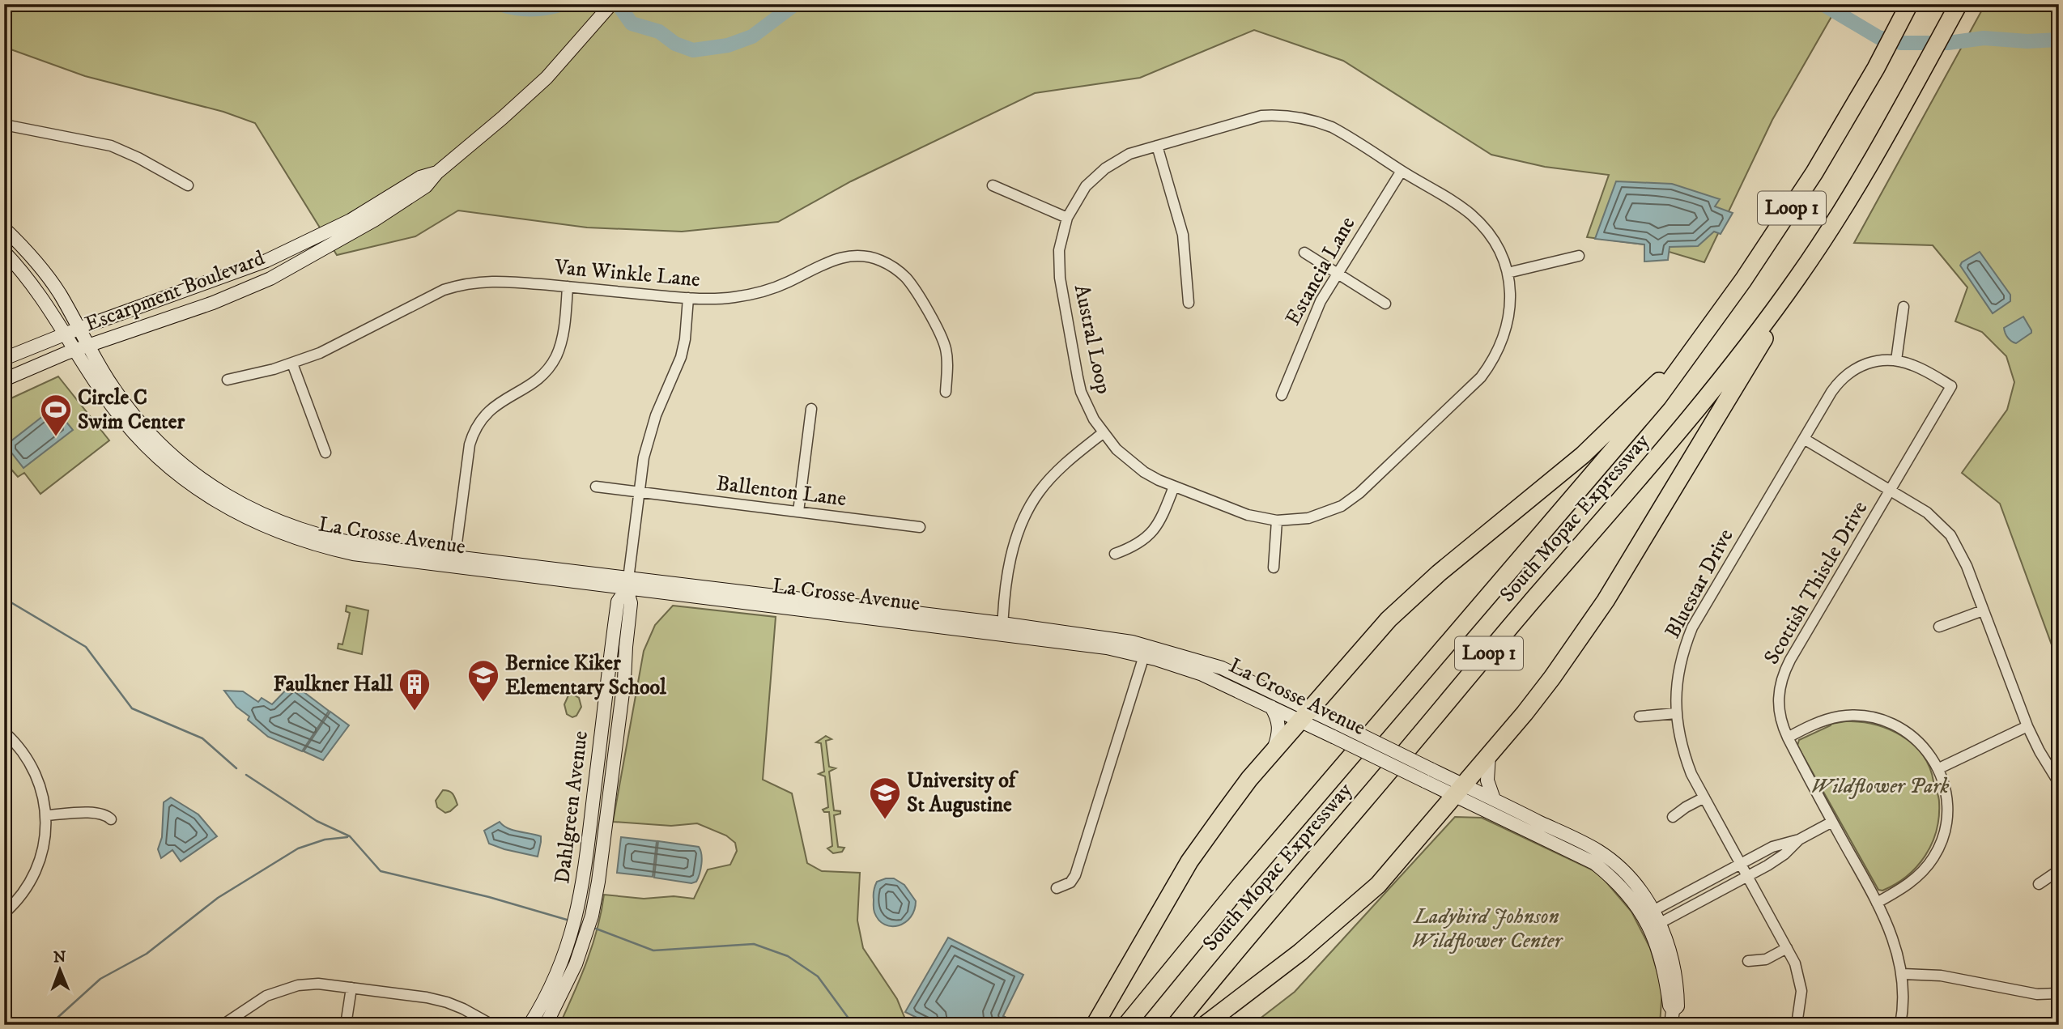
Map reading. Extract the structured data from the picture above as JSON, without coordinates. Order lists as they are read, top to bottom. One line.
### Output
{"streets":{"highway":["Loop 1","South Mopac Expressway"],"street":["Estancia Lane","Van Winkle Lane","Escarpment Boulevard","Austral Loop","Ballenton Lane","La Crosse Avenue","Scottish Thistle Drive","Bluestar Drive","Dahlgreen Avenue"]},"crossings":[["Estancia Lane","Austral Loop"],["Van Winkle Lane","Dahlgreen Avenue"],["Escarpment Boulevard","La Crosse Avenue"],["Ballenton Lane","Dahlgreen Avenue"],["La Crosse Avenue","Dahlgreen Avenue"],["Scottish Thistle Drive","Bluestar Drive"]],"parks":["Wildflower Park","Ladybird Johnson Wildflower Center"],"places":{"sports":["Circle C Swim Center"],"school or university":["Bernice Kiker Elementary School","University of St Augustine"],"building":["Faulkner Hall"]},"north":"top"}
